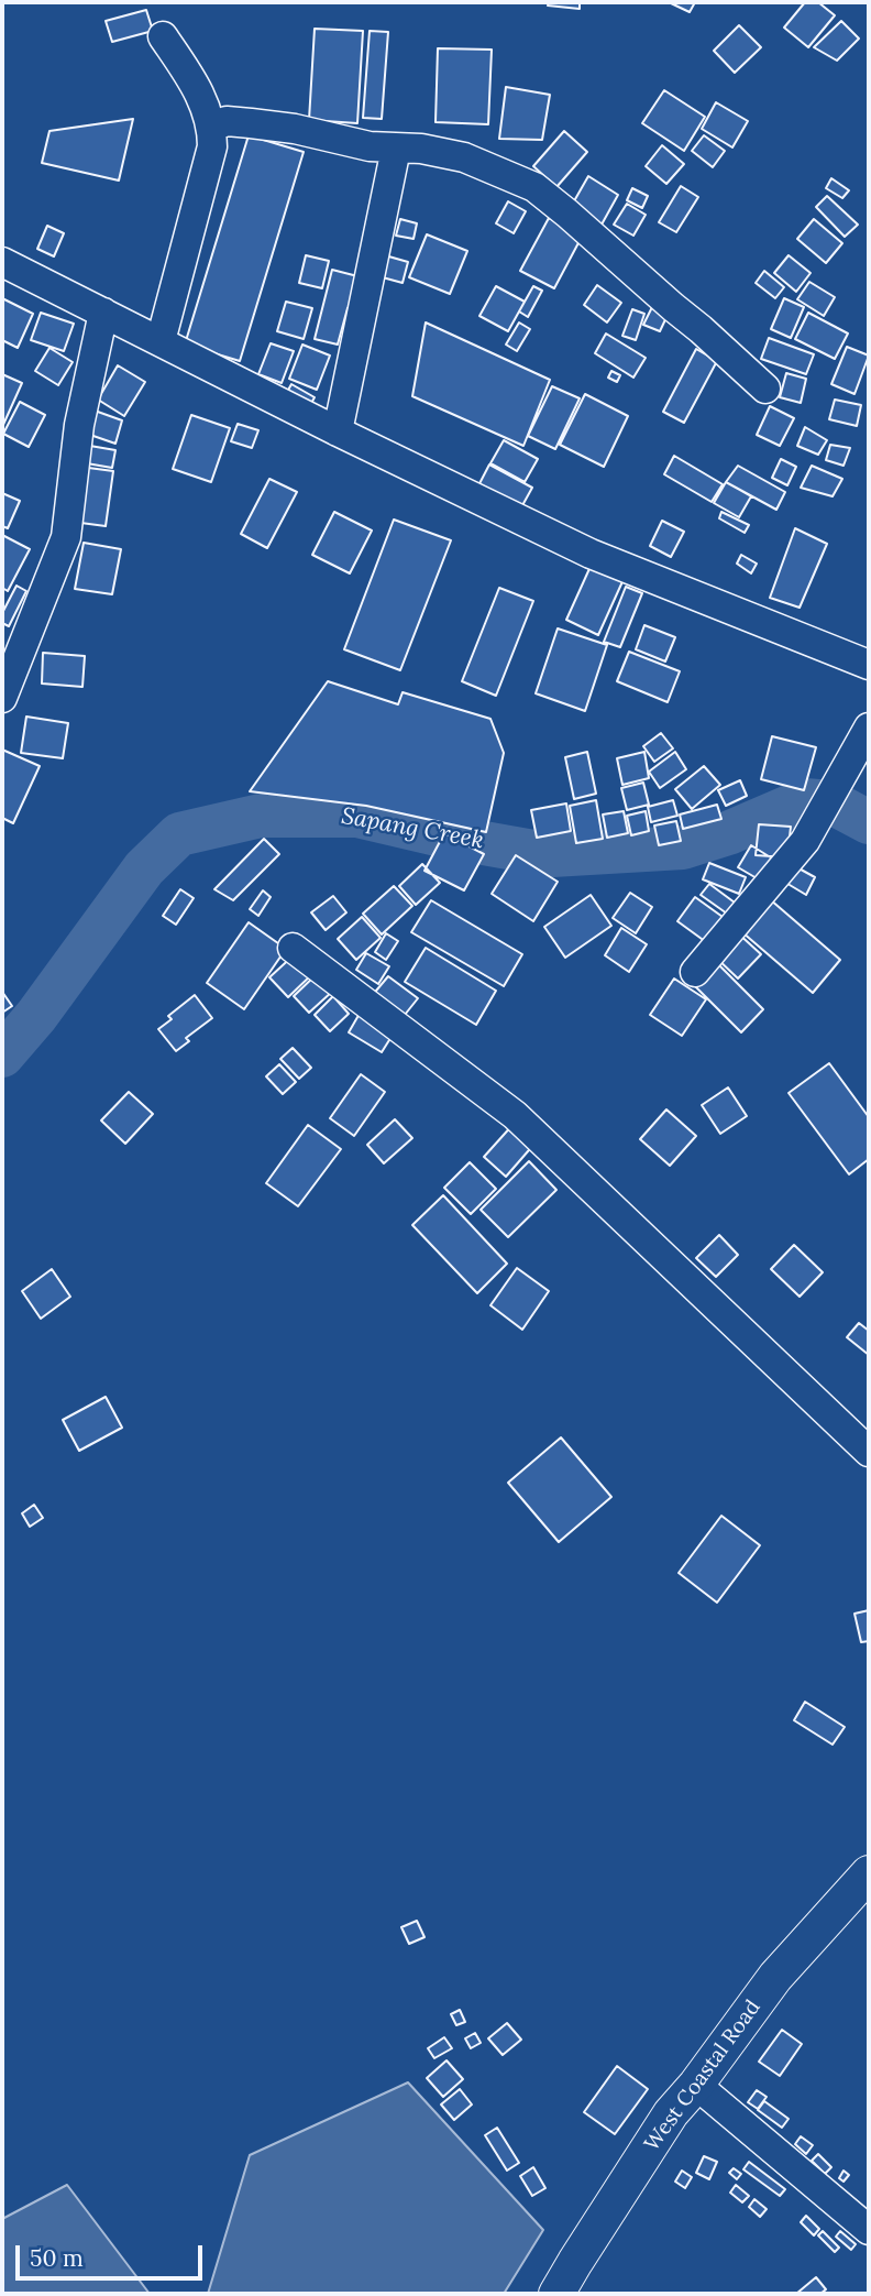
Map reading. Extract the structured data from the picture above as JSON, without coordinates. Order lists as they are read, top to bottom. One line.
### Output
{"streets":{"main road":["West Coastal Road"]},"water":["Sapang Creek"],"scale_bar":"50 m"}
